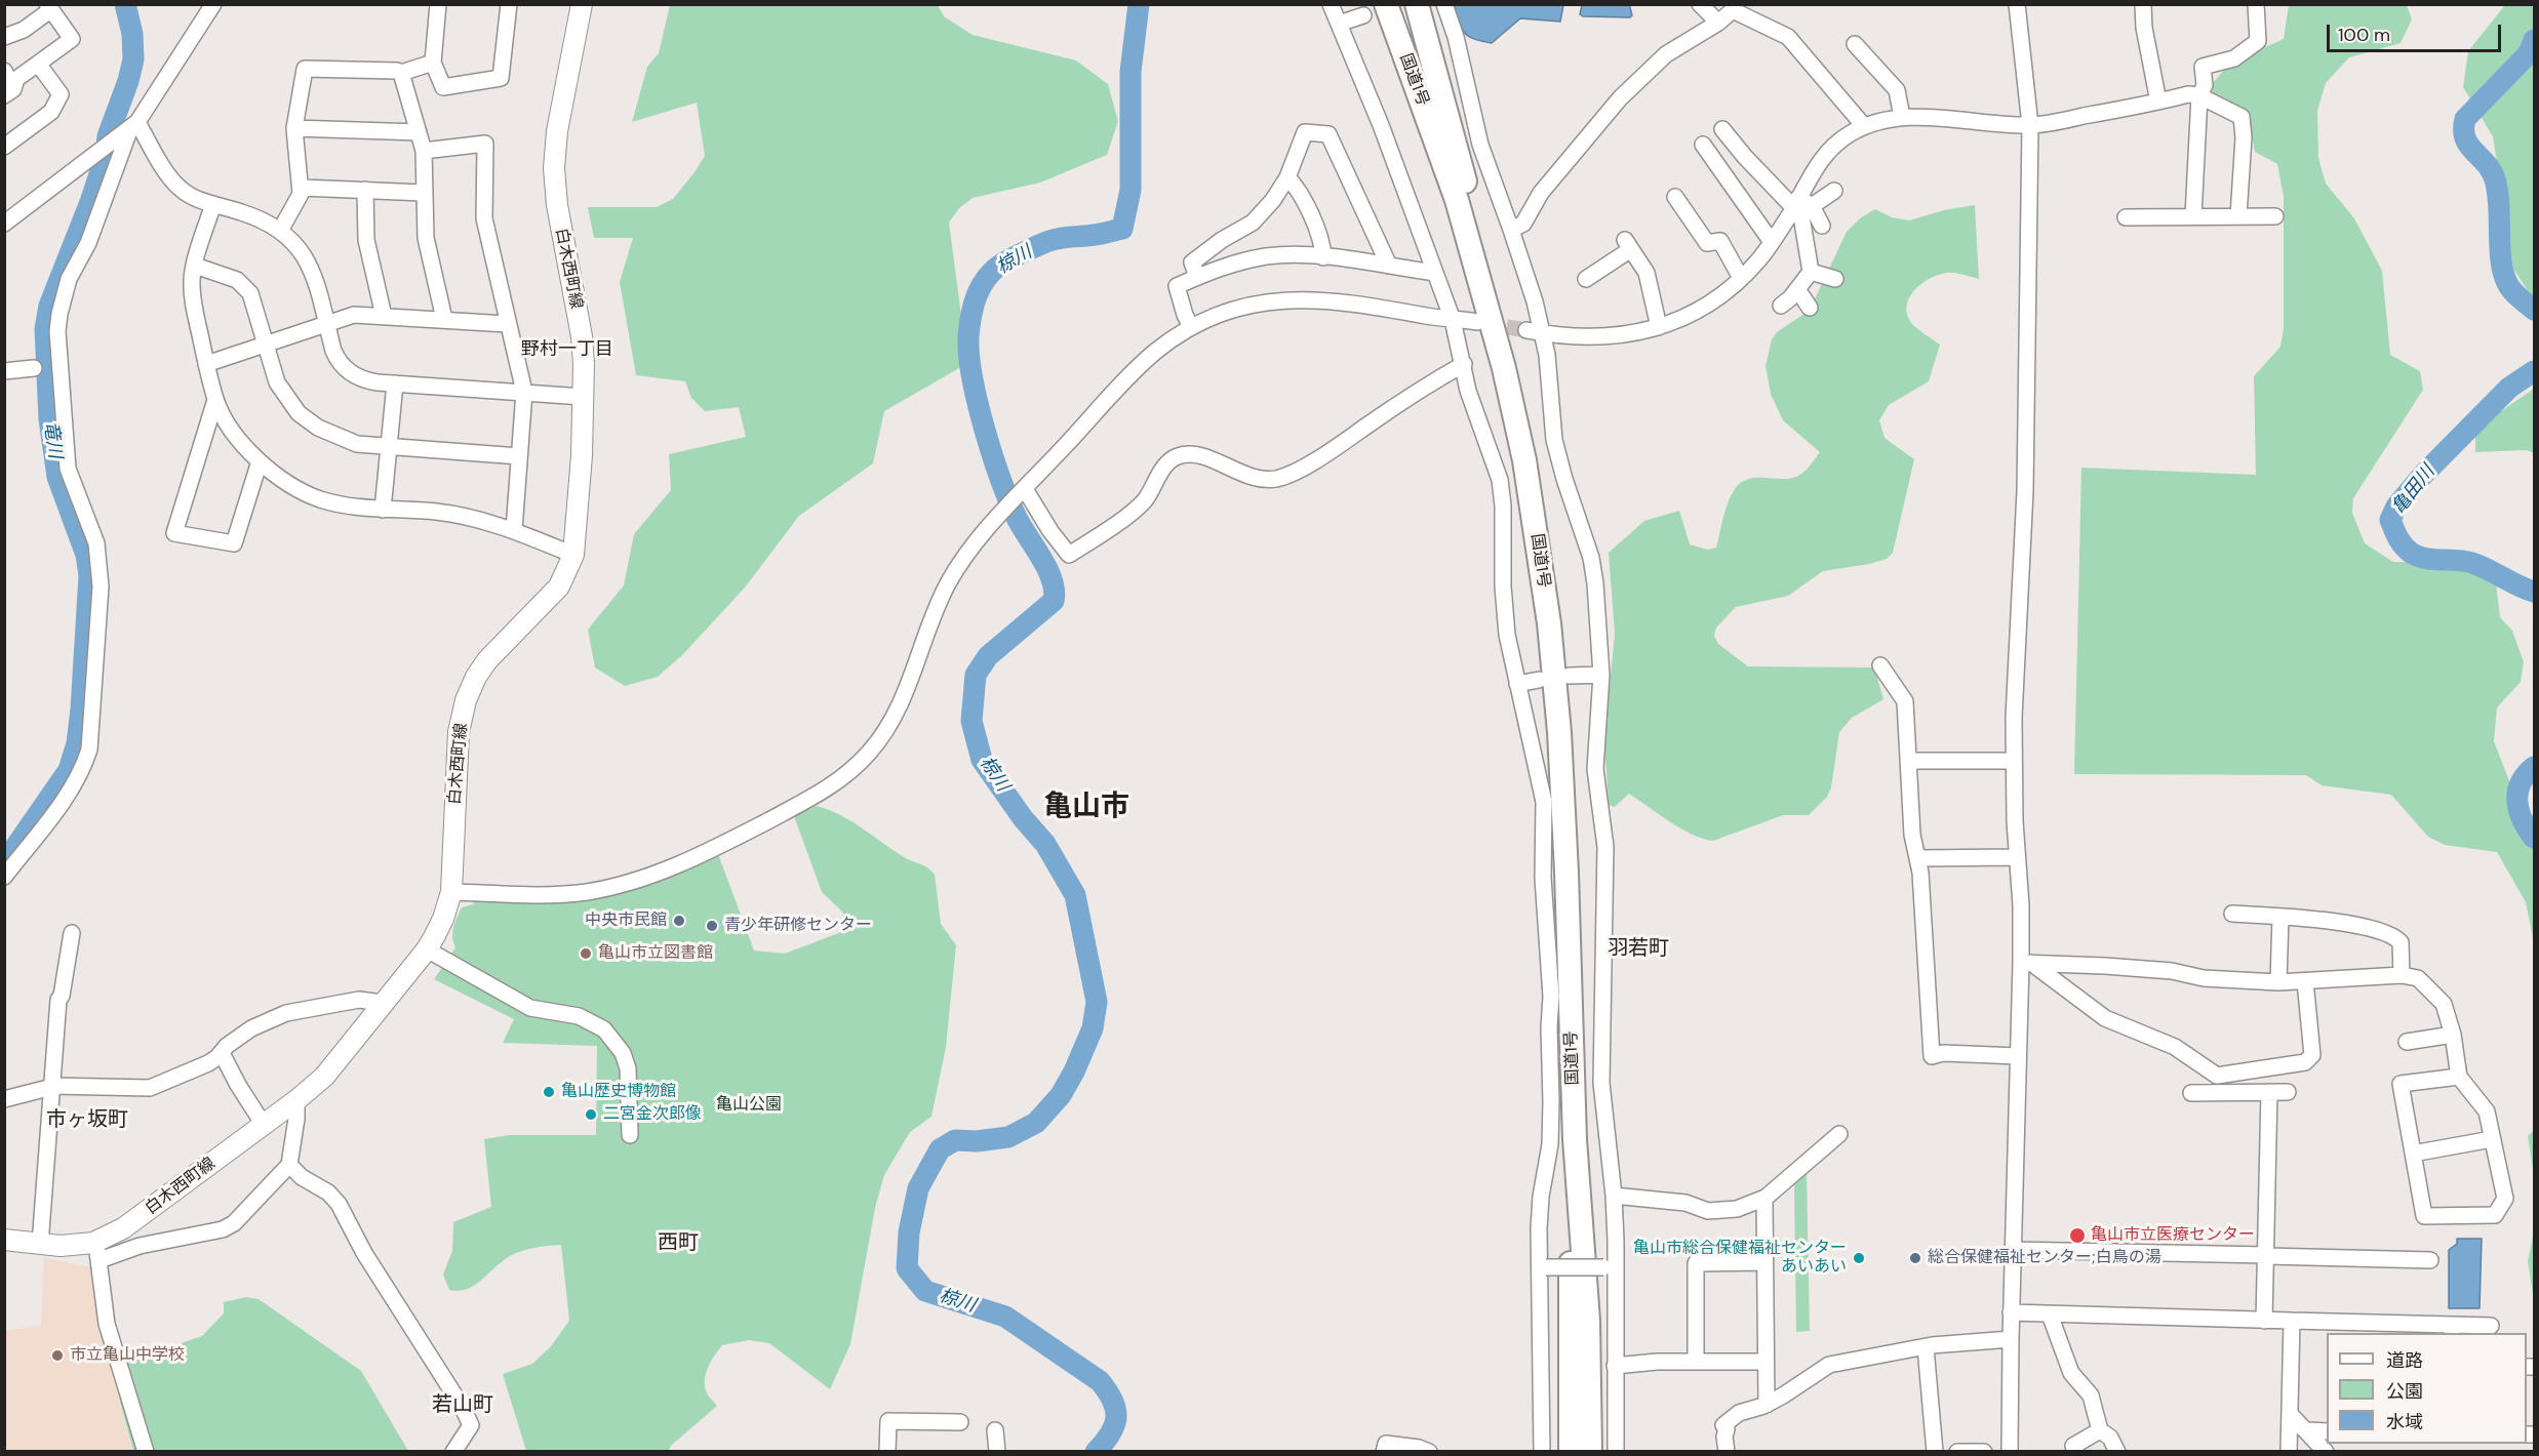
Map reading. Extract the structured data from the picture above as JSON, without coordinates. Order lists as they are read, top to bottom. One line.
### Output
{"streets":{"highway":["国道1号"],"main road":["白木西町線"]},"districts":["野村一丁目","亀山市","羽若町","市ヶ坂町","西町","若山町"],"water":["椋川","竜川","亀田川"],"parks":["亀山公園"],"places":["中央市民館","青少年研修センター","亀山市立図書館","亀山歴史博物館","二宮金次郎像","亀山市立医療センター","亀山市総合保健福祉センター あいあい","総合保健福祉センター;白鳥の湯","市立亀山中学校"],"legend":["道路","公園","水域"],"scale_bar":"100 m"}
